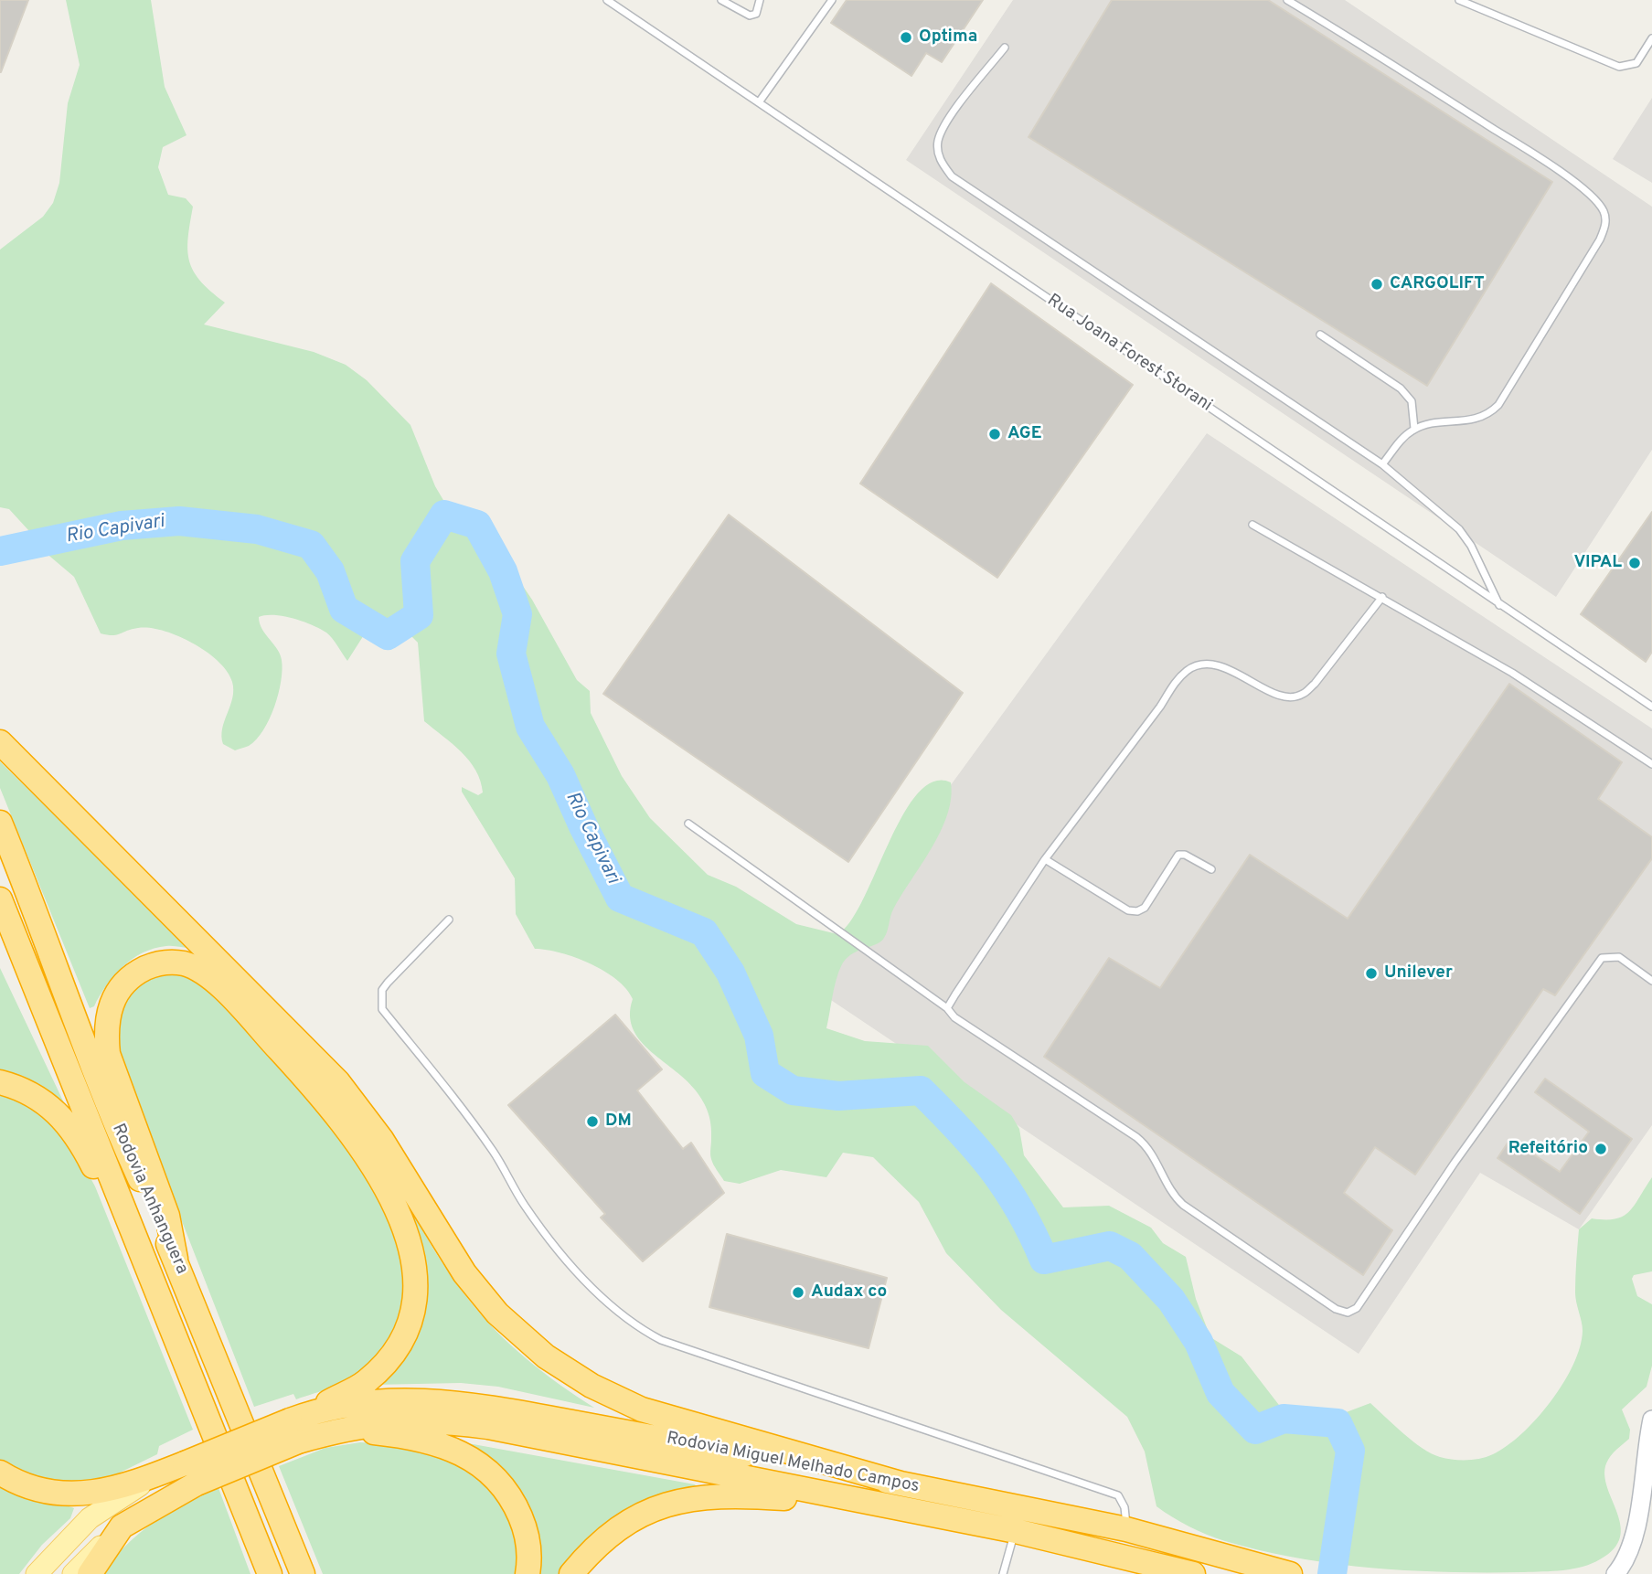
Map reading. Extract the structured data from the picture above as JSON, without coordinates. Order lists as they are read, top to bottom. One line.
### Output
{"streets":{"highway":["Rodovia Anhanguera","Rodovia Miguel Melhado Campos"],"lane":["Rua Joana Forest Storani"]},"water":["Rio Capivari"],"places":["Optima","CARGOLIFT","AGE","VIPAL","Unilever","DM","Refeitório","Audax co"]}
